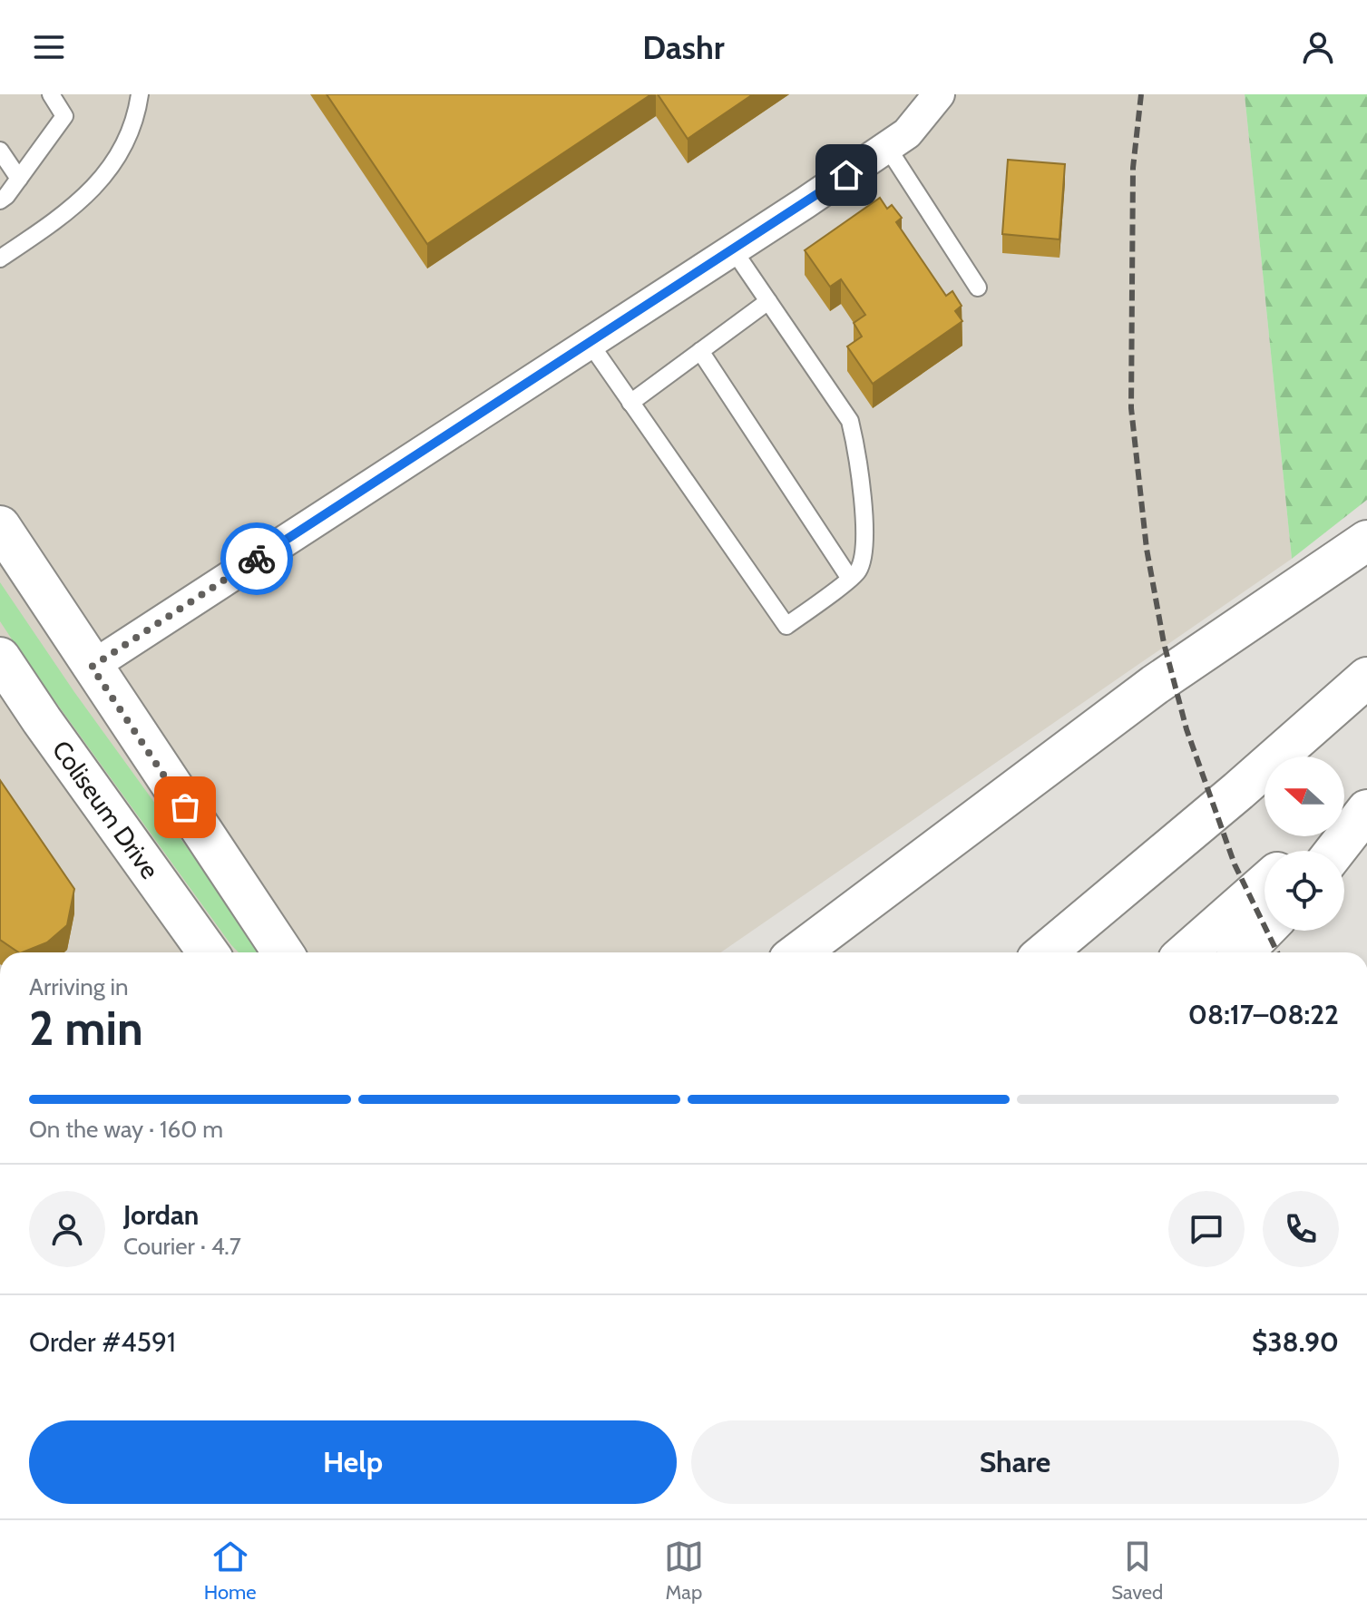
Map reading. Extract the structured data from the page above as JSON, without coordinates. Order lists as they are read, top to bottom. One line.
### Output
{"streets":{"main road":["Coliseum Drive"]},"north":"left","page":{"header":"Dashr","heading":["2 min","Arriving in","08:17–08:22"],"panel":["Jordan","Courier · 4.7","Order #4591","$38.90"],"bar":"On the way · 160 m","buttons":["Help","Share"],"tabs":["Home","Map","Saved"]}}
